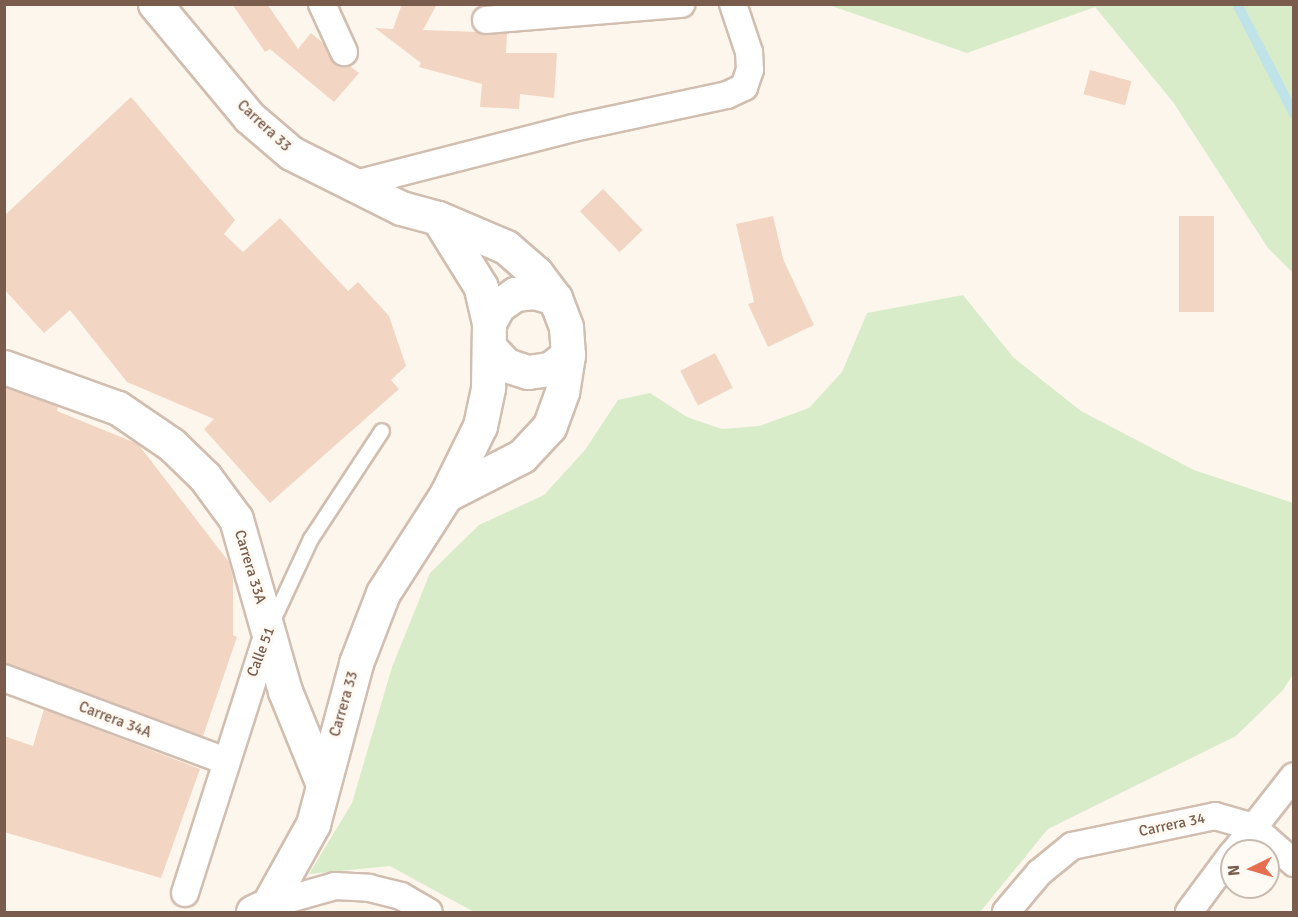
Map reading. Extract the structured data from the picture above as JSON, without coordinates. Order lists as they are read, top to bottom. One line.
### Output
{"streets":{"street":["Carrera 33","Carrera 33A","Calle 51","Carrera 34A","Carrera 34"]},"crossings":[["Carrera 33","Carrera 33A"],["Carrera 33A","Calle 51"],["Calle 51","Carrera 34A"]],"north":"left"}
